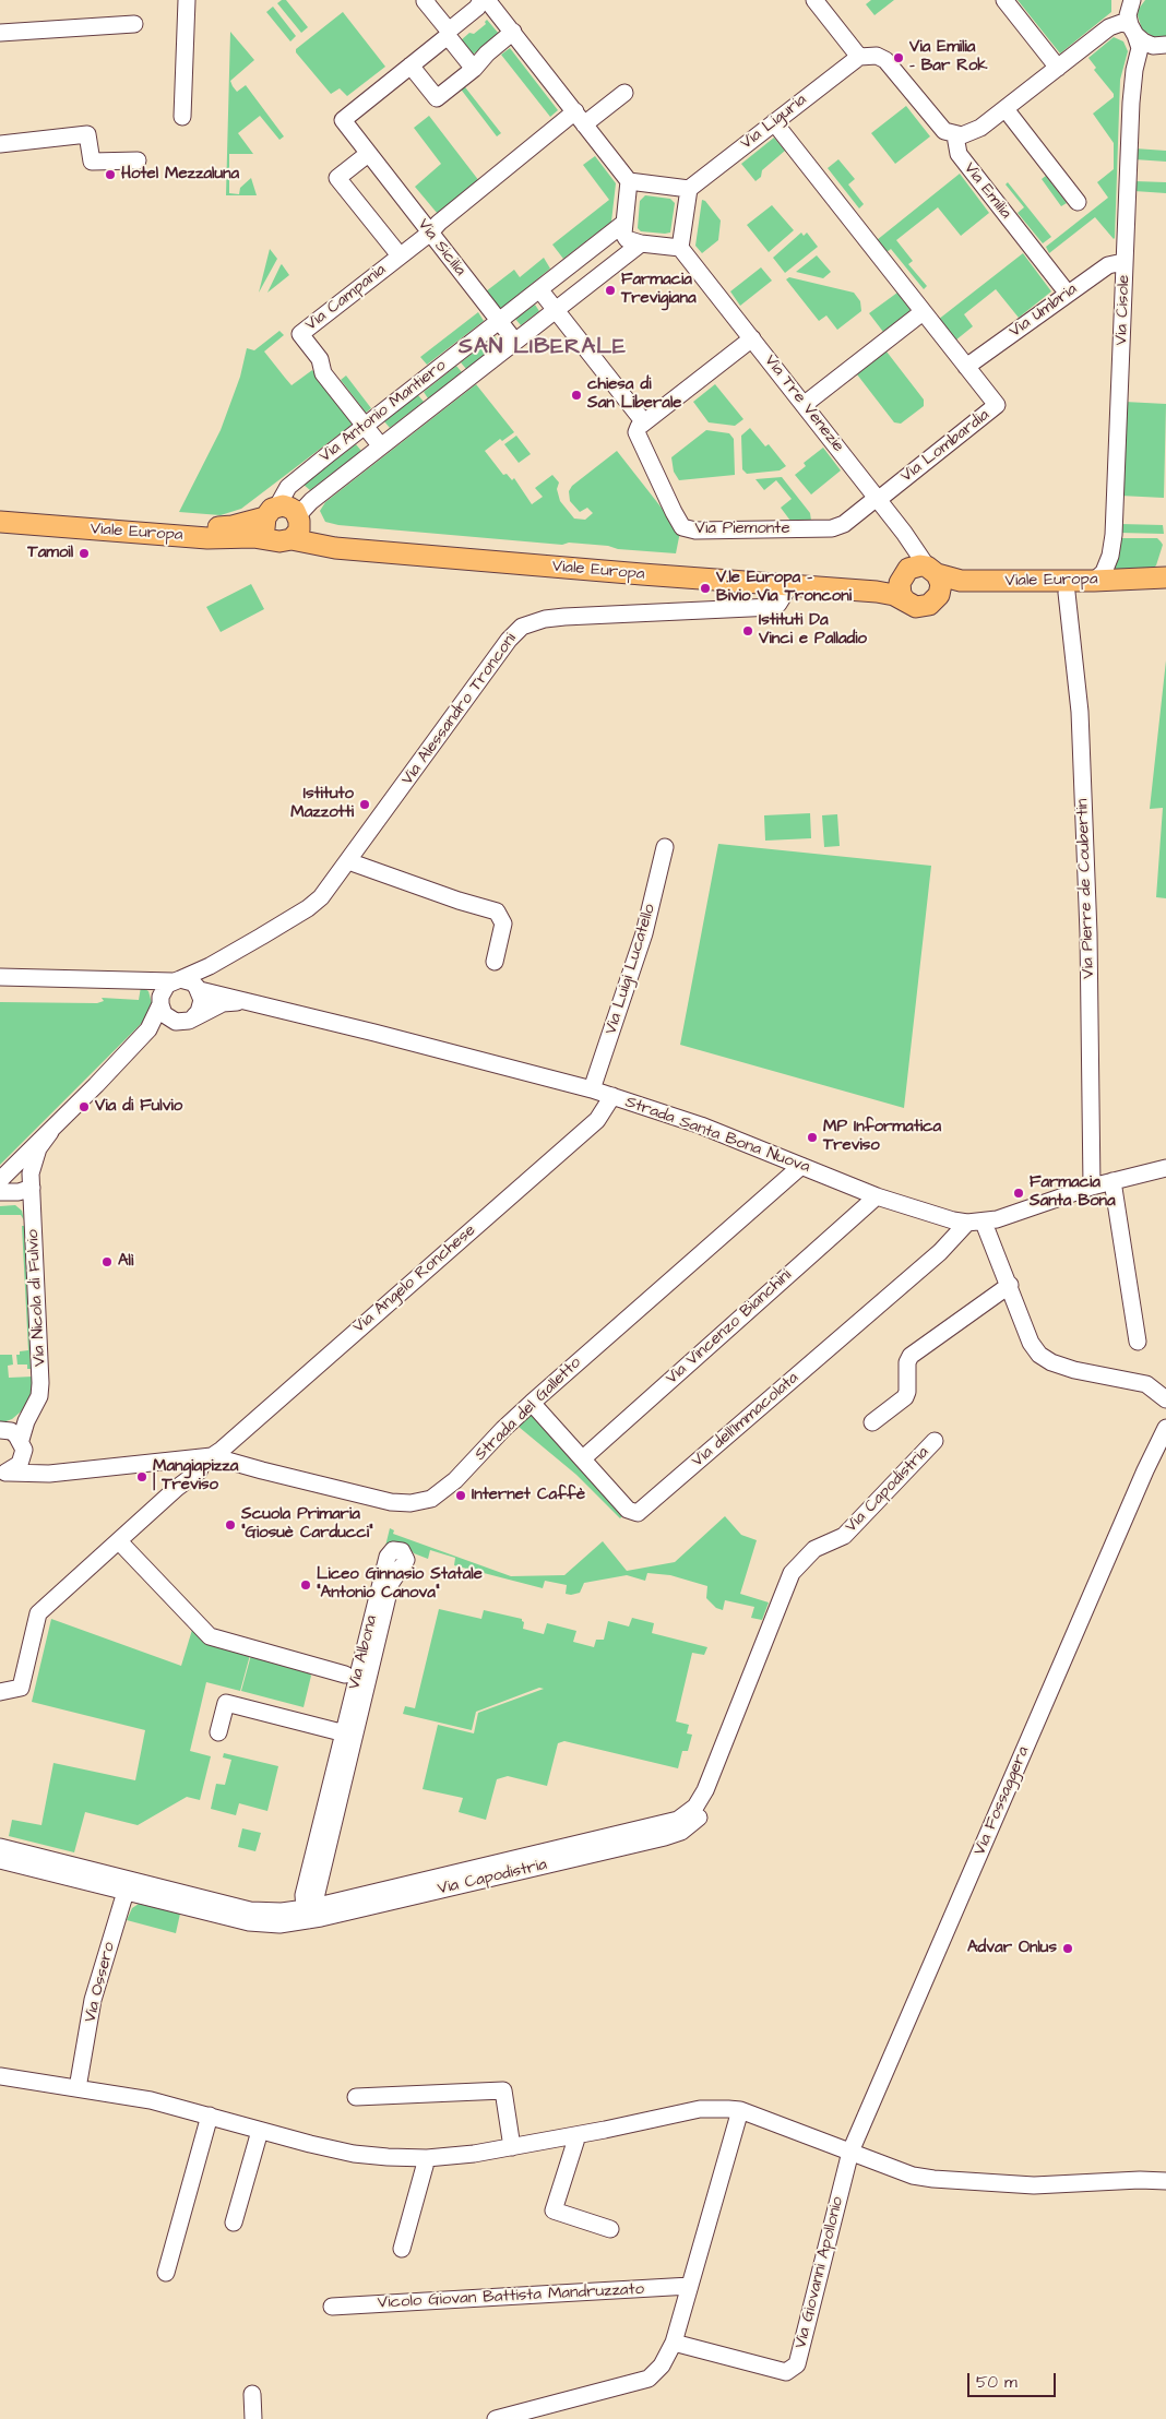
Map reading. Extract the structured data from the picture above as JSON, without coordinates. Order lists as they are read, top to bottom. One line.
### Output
{"streets":{"main road":["Viale Europa"],"street":["Via Liguria","Via Emilia","Via Sicilia","Via Campania","Via Cisole","Via Umbria","Via Tre Venezie","Via Antonio Mantiero","Via Lombardia","Via Piemonte","Via Alessandro Tronconi","Via Pierre de Coubertin","Via Luigi Lucatello","Strada Santa Bona Nuova","Via Angelo Ronchese","Via Nicola di Fulvio","Via Vincenzo Bianchini","Strada del Galletto","Via dell'Immacolata","Via Capodistria","Via Albona","Via Fossaggera","Via Ossero","Via Giovanni Apollonio","Vicolo Giovan Battista Mandruzzato"]},"crossings":[["Via Liguria","Via Lombardia"],["Via Emilia","Via Umbria"],["Via Sicilia","Via Campania"],["Via Sicilia","Via Antonio Mantiero"],["Via Campania","Via Antonio Mantiero"],["Via Cisole","Via Umbria"],["Via Cisole","Viale Europa"],["Via Umbria","Via Lombardia"],["Via Tre Venezie","Via Lombardia"],["Via Tre Venezie","Via Piemonte"],["Via Tre Venezie","Viale Europa"],["Via Antonio Mantiero","Viale Europa"],["Via Lombardia","Via Piemonte"],["Viale Europa","Via Alessandro Tronconi"],["Viale Europa","Via Pierre de Coubertin"],["Via Pierre de Coubertin","Strada Santa Bona Nuova"],["Via Luigi Lucatello","Strada Santa Bona Nuova"],["Strada Santa Bona Nuova","Via Angelo Ronchese"],["Strada Santa Bona Nuova","Via Vincenzo Bianchini"],["Strada Santa Bona Nuova","Strada del Galletto"],["Strada Santa Bona Nuova","Via dell'Immacolata"],["Via Angelo Ronchese","Strada del Galletto"],["Via Nicola di Fulvio","Strada del Galletto"],["Via Vincenzo Bianchini","Via dell'Immacolata"],["Strada del Galletto","Via dell'Immacolata"],["Via Capodistria","Via Albona"],["Via Capodistria","Via Ossero"],["Via Fossaggera","Via Giovanni Apollonio"]],"districts":["SAN LIBERALE"],"places":["Via Emilia - Bar Rok","Hotel Mezzaluna","Farmacia Trevigiana","chiesa di San Liberale","Tamoil","V.le Europa - Bivio Via Tronconi","Istituti Da Vinci e Palladio","Istituto Mazzotti","Via di Fulvio","MP Informatica Treviso","Farmacia Santa Bona","Alì","Mangiapizza | Treviso","Internet Caffè","Scuola Primaria \"Giosuè Carducci\"","Liceo Ginnasio Statale \"Antonio Canova\"","Advar Onlus"],"scale_bar":"50 m"}
